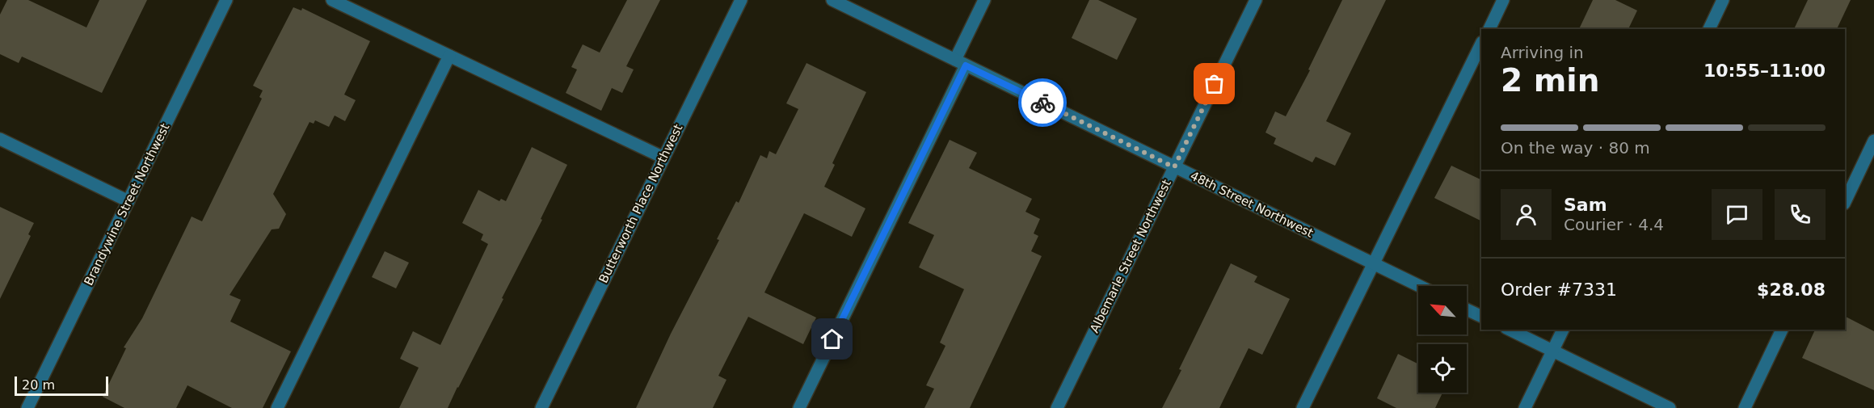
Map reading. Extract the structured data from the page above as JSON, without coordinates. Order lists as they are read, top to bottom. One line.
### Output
{"streets":{"street":["Butterworth Place Northwest","Brandywine Street Northwest","48th Street Northwest","Albemarle Street Northwest"]},"crossings":[["48th Street Northwest","Albemarle Street Northwest"]],"scale_bar":"20 m","north":"top left","page":{"heading":["2 min","Arriving in","10:55–11:00"],"panel":["Sam","Courier · 4.4","Order #7331","$28.08"],"bar":"On the way · 80 m","scale":"20 m"}}
